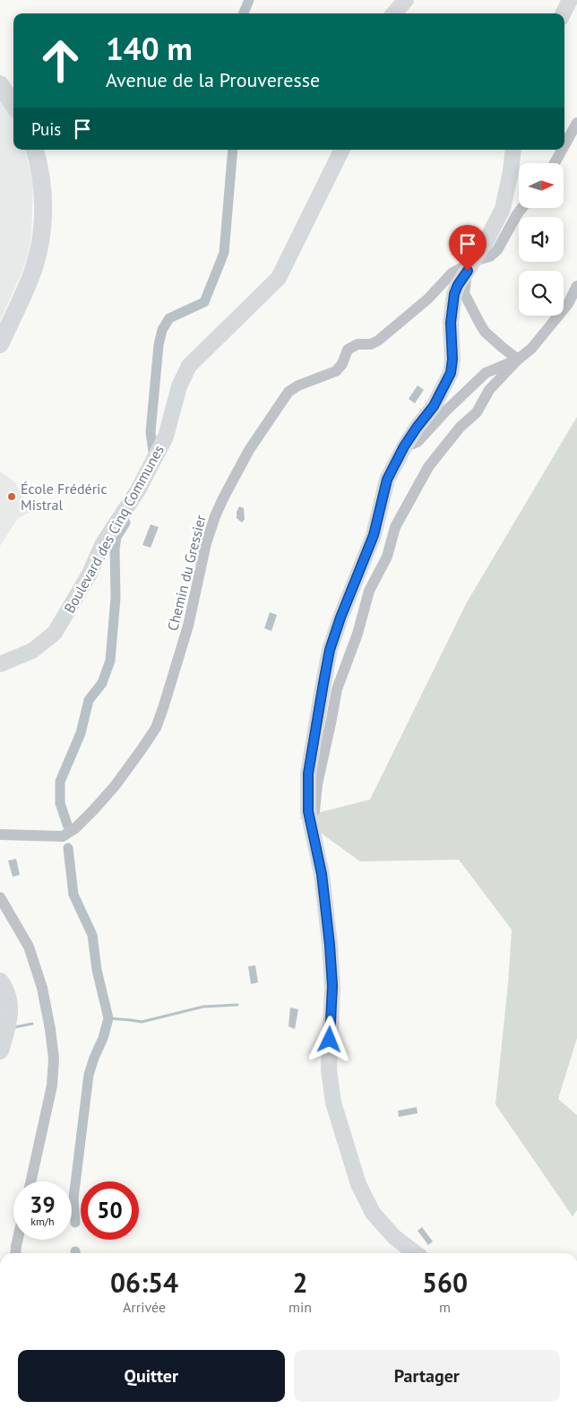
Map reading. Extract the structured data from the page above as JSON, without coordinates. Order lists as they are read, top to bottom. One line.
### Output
{"streets":{"main road":["Boulevard des Cinq Communes"],"street":["Chemin du Gressier"]},"places":["École Frédéric Mistral"],"north":"right","page":{"turn":["140 m","Avenue de la Prouveresse"],"then":"Puis","speed":"39 km/h","limit":"50","eta":["06:54","Arrivée","2","min","560","m"],"buttons":["Quitter","Partager"]}}
